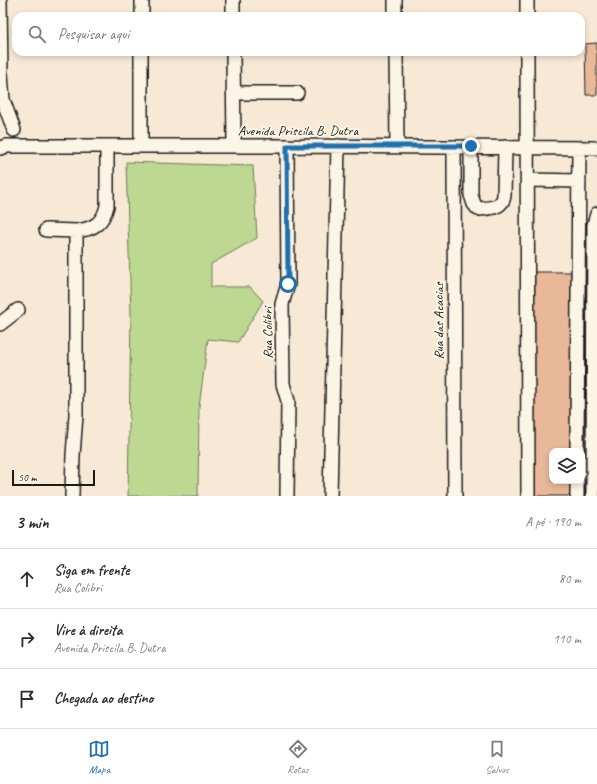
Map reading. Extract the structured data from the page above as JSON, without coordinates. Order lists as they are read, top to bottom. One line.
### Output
{"streets":{"street":["Avenida Priscila B. Dutra","Rua das Acacias","Rua Colibri"]},"crossings":[["Avenida Priscila B. Dutra","Rua das Acacias"],["Avenida Priscila B. Dutra","Rua Colibri"]],"scale_bar":"50 m","page":{"search":"Pesquisar aqui","scale":"50 m","heading":["3 min","A pé · 190 m"],"list":[["Siga em frente","Rua Colibri","80 m"],["Vire à direita","Avenida Priscila B. Dutra","110 m"],"Chegada ao destino"],"nav":["Mapa","Rotas","Salvos"]}}
